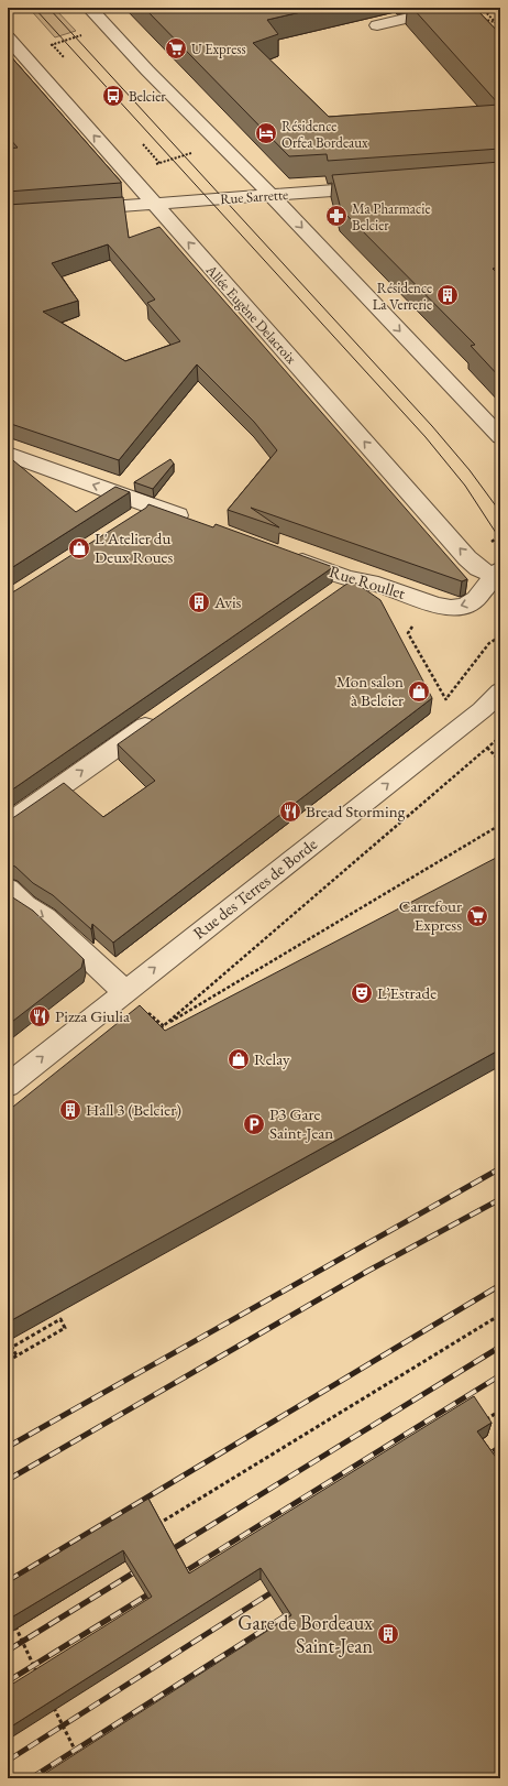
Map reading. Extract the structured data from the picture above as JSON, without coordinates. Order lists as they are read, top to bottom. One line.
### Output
{"streets":{"street":["Rue Sarrette","Allée Eugène Delacroix","Rue Roullet","Rue des Terres de Borde"]},"crossings":[["Rue Sarrette","Allée Eugène Delacroix"],["Allée Eugène Delacroix","Rue Roullet"]],"places":{"supermarket":["U Express","Carrefour Express"],"bus stop":["Belcier"],"hotel":["Résidence Orfea Bordeaux"],"pharmacy":["Ma Pharmacie Belcier"],"building":["Résidence La Verrerie","Avis","Hall 3 (Belcier)","Gare de Bordeaux Saint-Jean"],"shop":["L'Atelier du Deux Roues","Mon salon à Belcier","Relay"],"restaurant":["Bread Storming","Pizza Giulia"],"theatre":["L’Estrade"],"parking":["P3 Gare Saint-Jean"]}}
